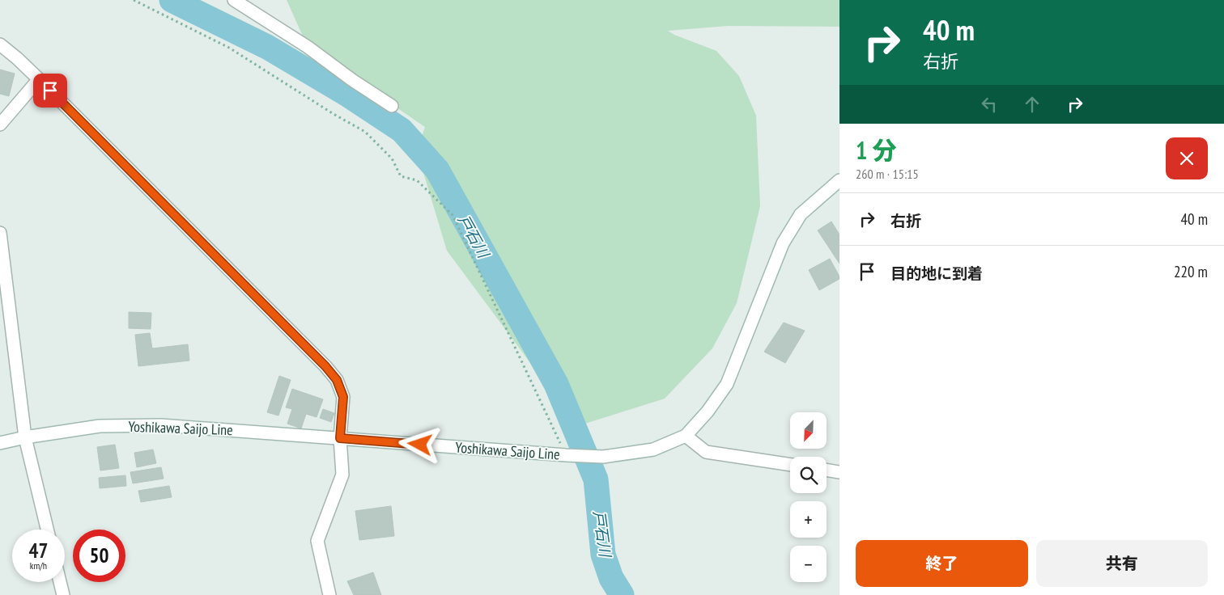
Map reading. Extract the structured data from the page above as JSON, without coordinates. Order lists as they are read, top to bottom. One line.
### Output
{"streets":{"street":["Yoshikawa Saijo Line"]},"water":["戸石川"],"north":"bottom left","page":{"turn":["40 m","右折"],"heading":["1 分","260 m · 15:15"],"list":[{"name":"右折","value":"40 m"},{"name":"目的地に到着","value":"220 m"}],"map_buttons":["+","−"],"speed":"47 km/h","limit":"50","buttons":["終了","共有"]}}
